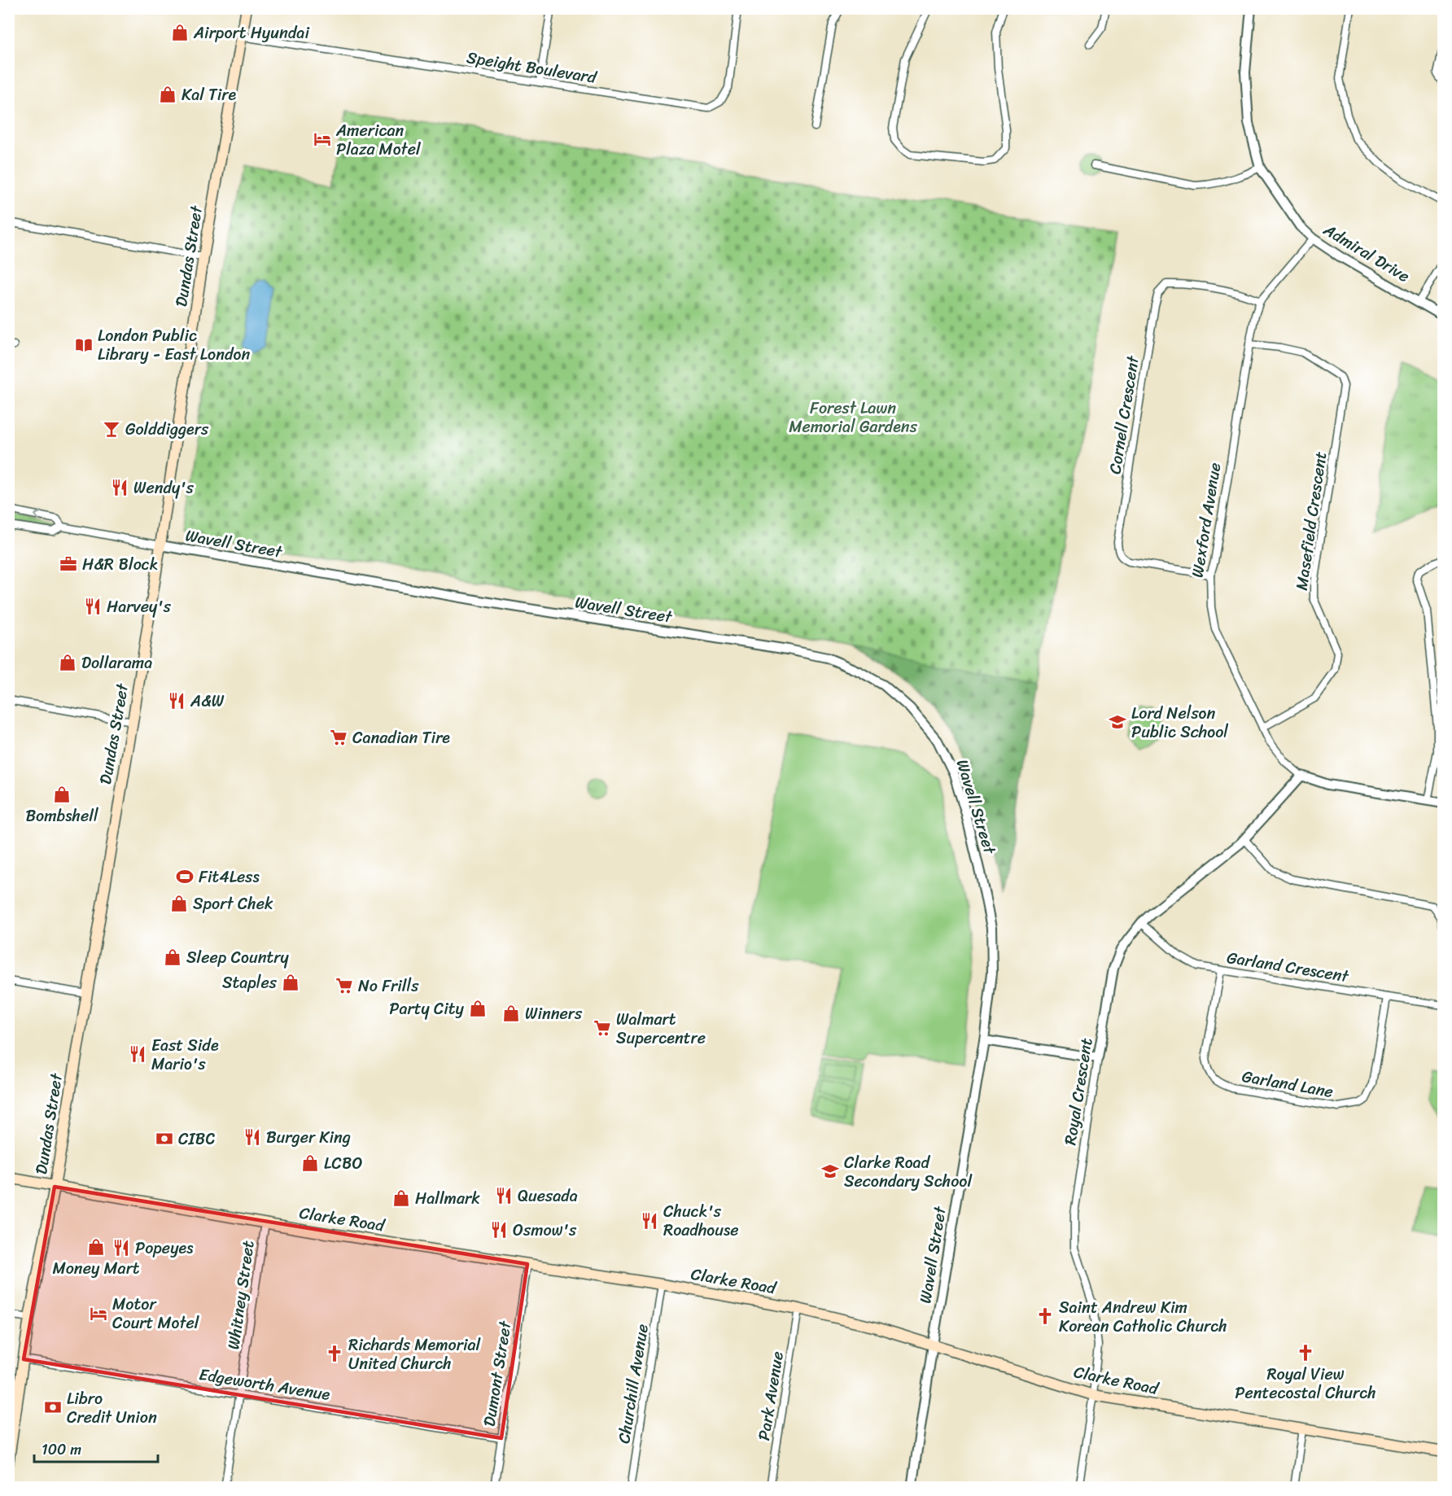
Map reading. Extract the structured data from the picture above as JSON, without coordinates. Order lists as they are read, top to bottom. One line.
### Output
{"streets":{"main road":["Dundas Street","Clarke Road"],"street":["Speight Boulevard","Admiral Drive","Cornell Crescent","Wexford Avenue","Masefield Crescent","Wavell Street","Garland Crescent","Garland Lane","Royal Crescent","Whitney Street","Dumont Street","Churchill Avenue","Edgeworth Avenue","Park Avenue"]},"crossings":[["Speight Boulevard","Dundas Street"],["Admiral Drive","Wexford Avenue"],["Dundas Street","Wavell Street"],["Dundas Street","Clarke Road"],["Dundas Street","Edgeworth Avenue"],["Cornell Crescent","Wexford Avenue"],["Wexford Avenue","Masefield Crescent"],["Wexford Avenue","Royal Crescent"],["Wavell Street","Clarke Road"],["Garland Crescent","Garland Lane"],["Garland Crescent","Royal Crescent"],["Royal Crescent","Clarke Road"],["Clarke Road","Whitney Street"],["Clarke Road","Dumont Street"],["Clarke Road","Churchill Avenue"],["Clarke Road","Park Avenue"],["Whitney Street","Edgeworth Avenue"],["Dumont Street","Edgeworth Avenue"]],"parks":["Forest Lawn Memorial Gardens"],"places":{"shop":["Airport Hyundai","Kal Tire","Dollarama","Bombshell","Sport Chek","Sleep Country","Staples","Party City","Winners","LCBO","Hallmark","Money Mart"],"hotel":["American Plaza Motel","Motor Court Motel"],"library":["London Public Library - East London"],"bar":["Golddiggers"],"restaurant":["Wendy's","Harvey's","A&W","East Side Mario's","Burger King","Quesada","Chuck's Roadhouse","Osmow's","Popeyes"],"office":["H&R Block"],"school or university":["Lord Nelson Public School","Clarke Road Secondary School"],"supermarket":["Canadian Tire","No Frills","Walmart Supercentre"],"sports":["Fit4Less"],"bank":["CIBC","Libro Credit Union"],"church":["Saint Andrew Kim Korean Catholic Church","Royal View Pentecostal Church","Richards Memorial United Church"]},"scale_bar":"100 m"}
